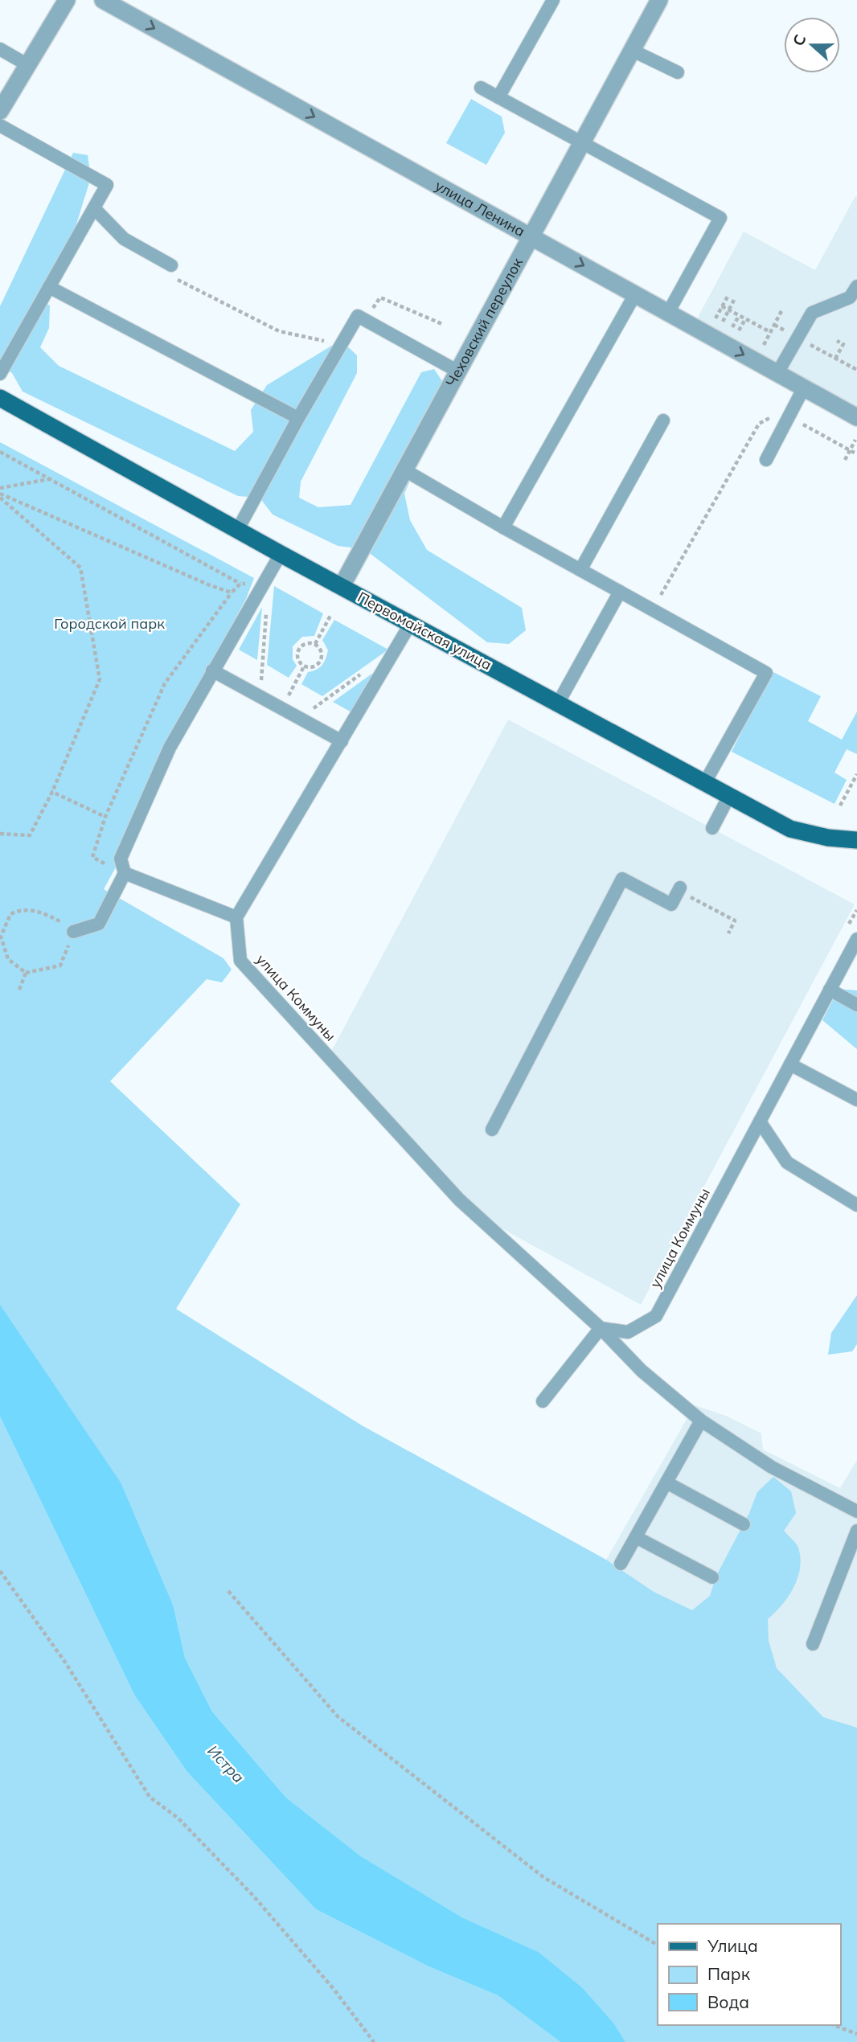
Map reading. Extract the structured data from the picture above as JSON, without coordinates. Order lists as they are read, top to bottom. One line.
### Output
{"streets":{"main road":["Первомайская улица"],"street":["улица Ленина","Чеховский переулок"],"lane":["улица Коммуны"]},"crossings":[["улица Ленина","Чеховский переулок"],["Чеховский переулок","Первомайская улица"]],"one_way":["улица Ленина"],"water":["Истра"],"parks":["Городской парк"],"legend":["Улица","Парк","Вода"],"north":"left"}
